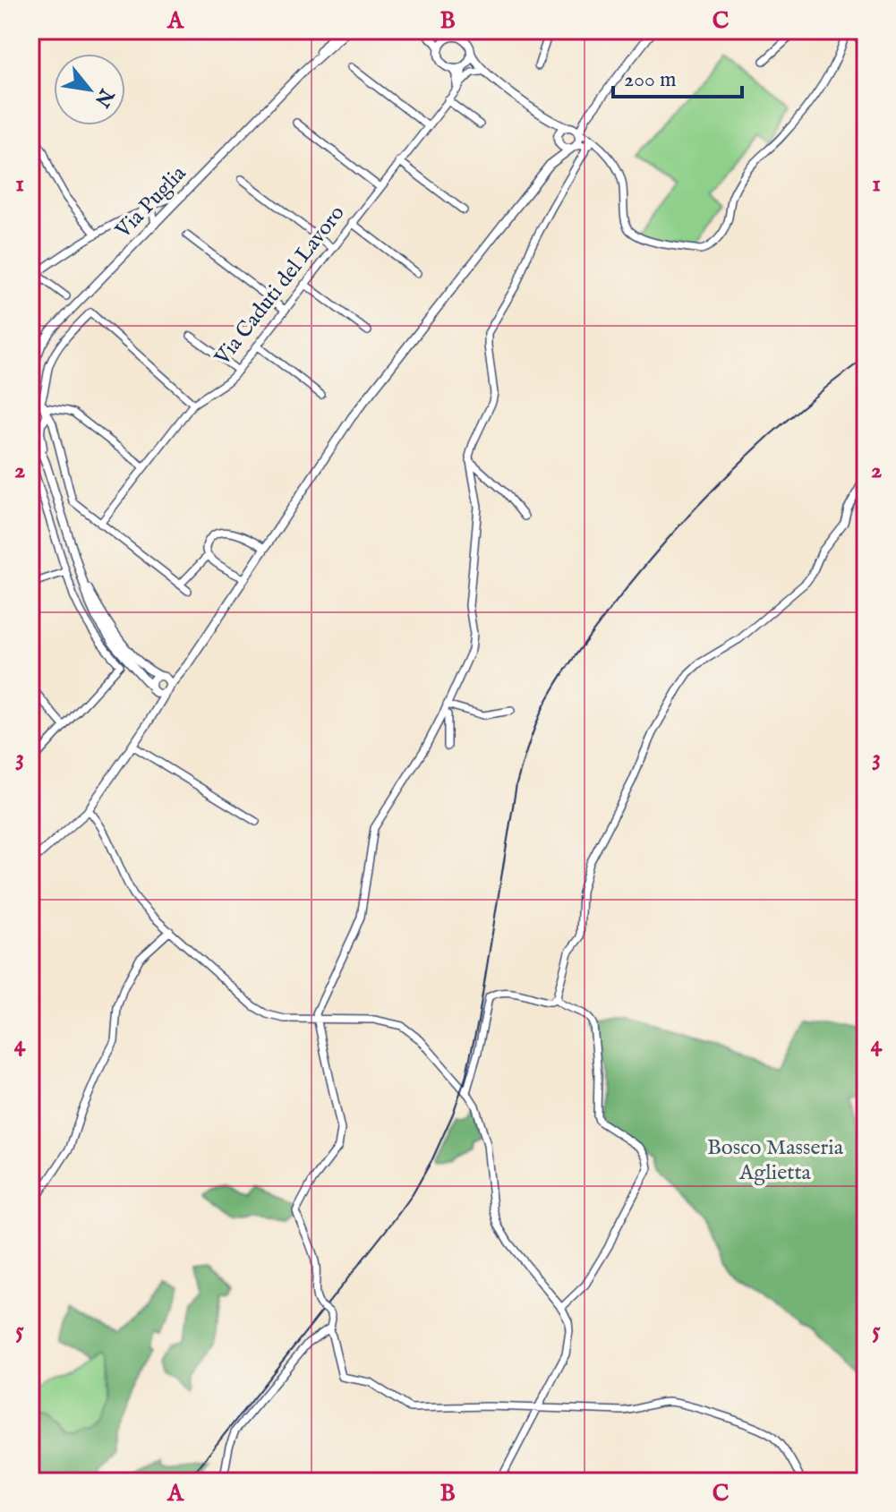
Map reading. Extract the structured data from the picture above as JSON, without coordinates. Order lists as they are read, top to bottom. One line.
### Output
{"streets":{"main road":["Via Puglia"],"street":["Via Caduti del Lavoro"]},"parks":["Bosco Masseria Aglietta"],"scale_bar":"200 m","north":"bottom right","grid":{"columns":["A","B","C"],"rows":["1","2","3","4","5"]}}
